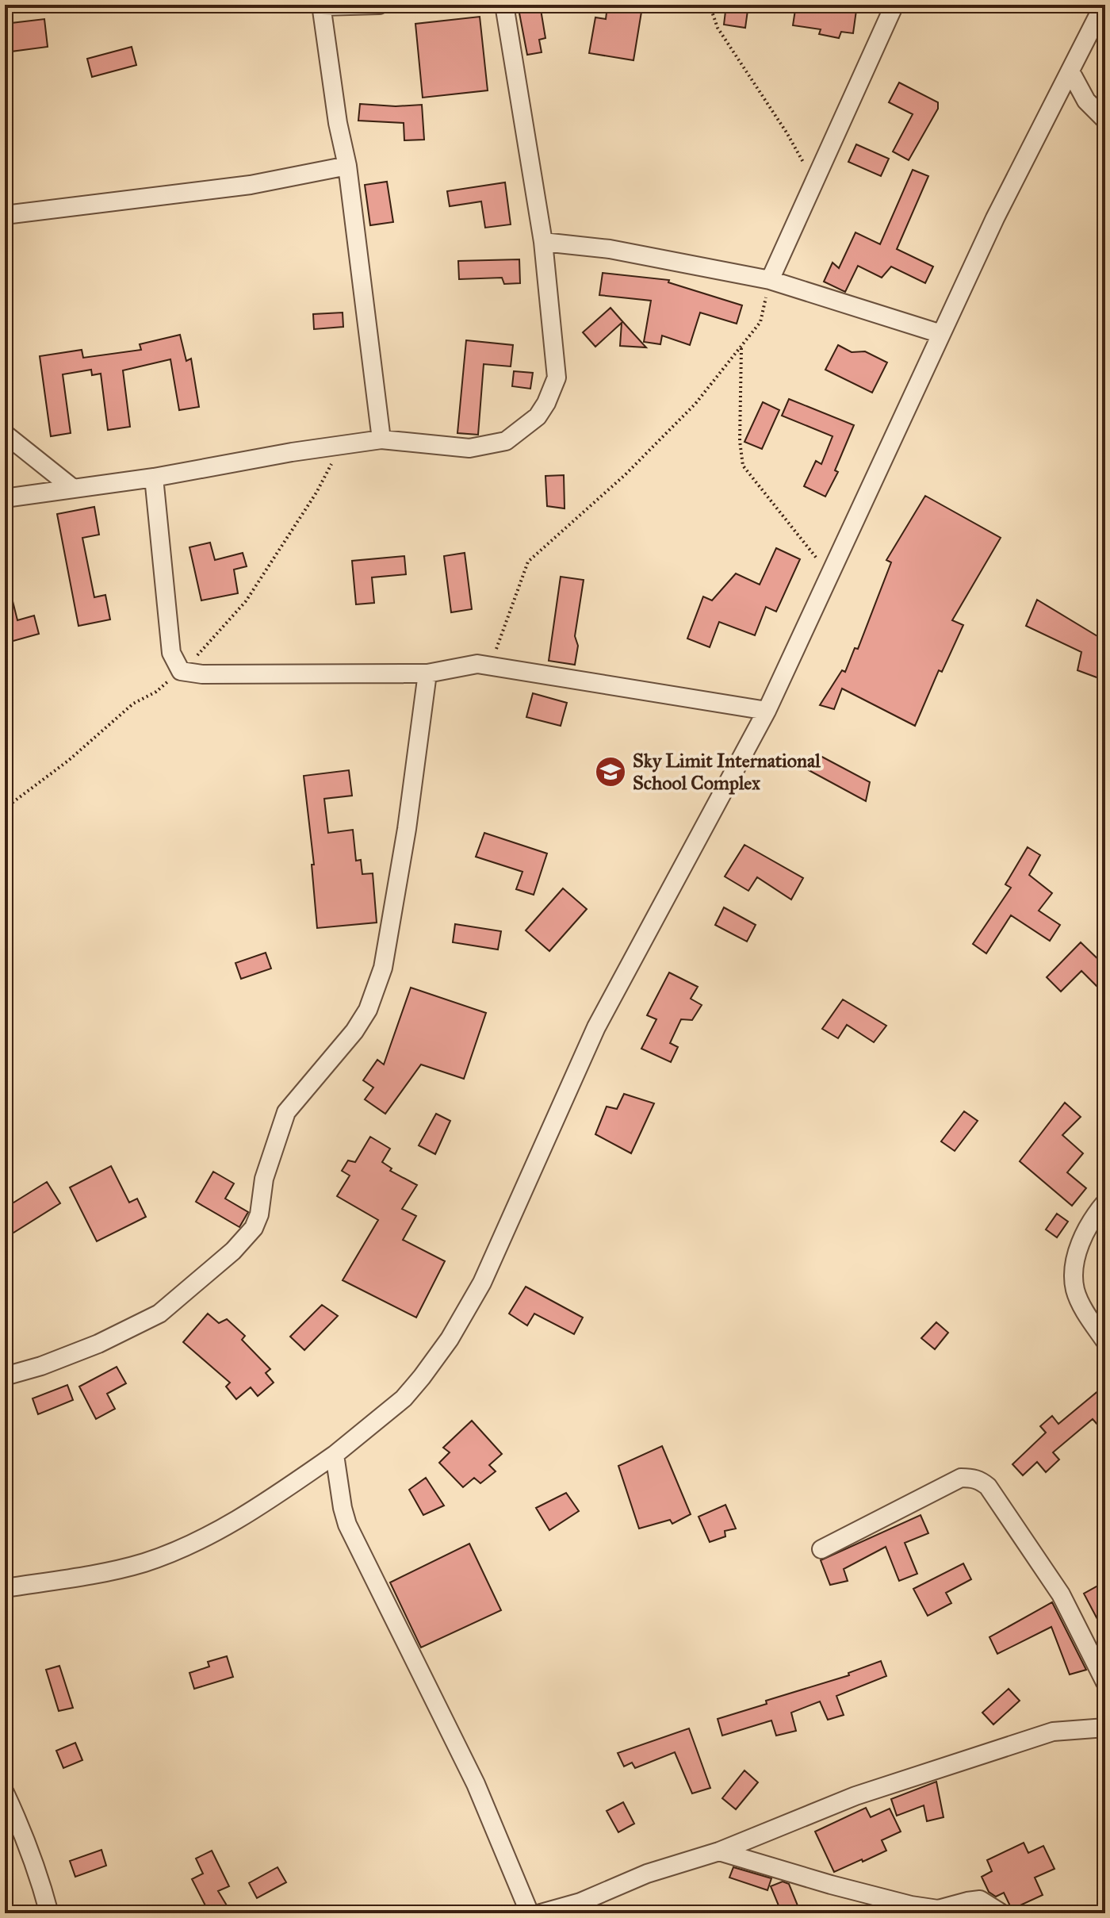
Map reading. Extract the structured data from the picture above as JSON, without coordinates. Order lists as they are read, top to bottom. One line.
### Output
{"places":{"school or university":["Sky Limit International School Complex"]}}
